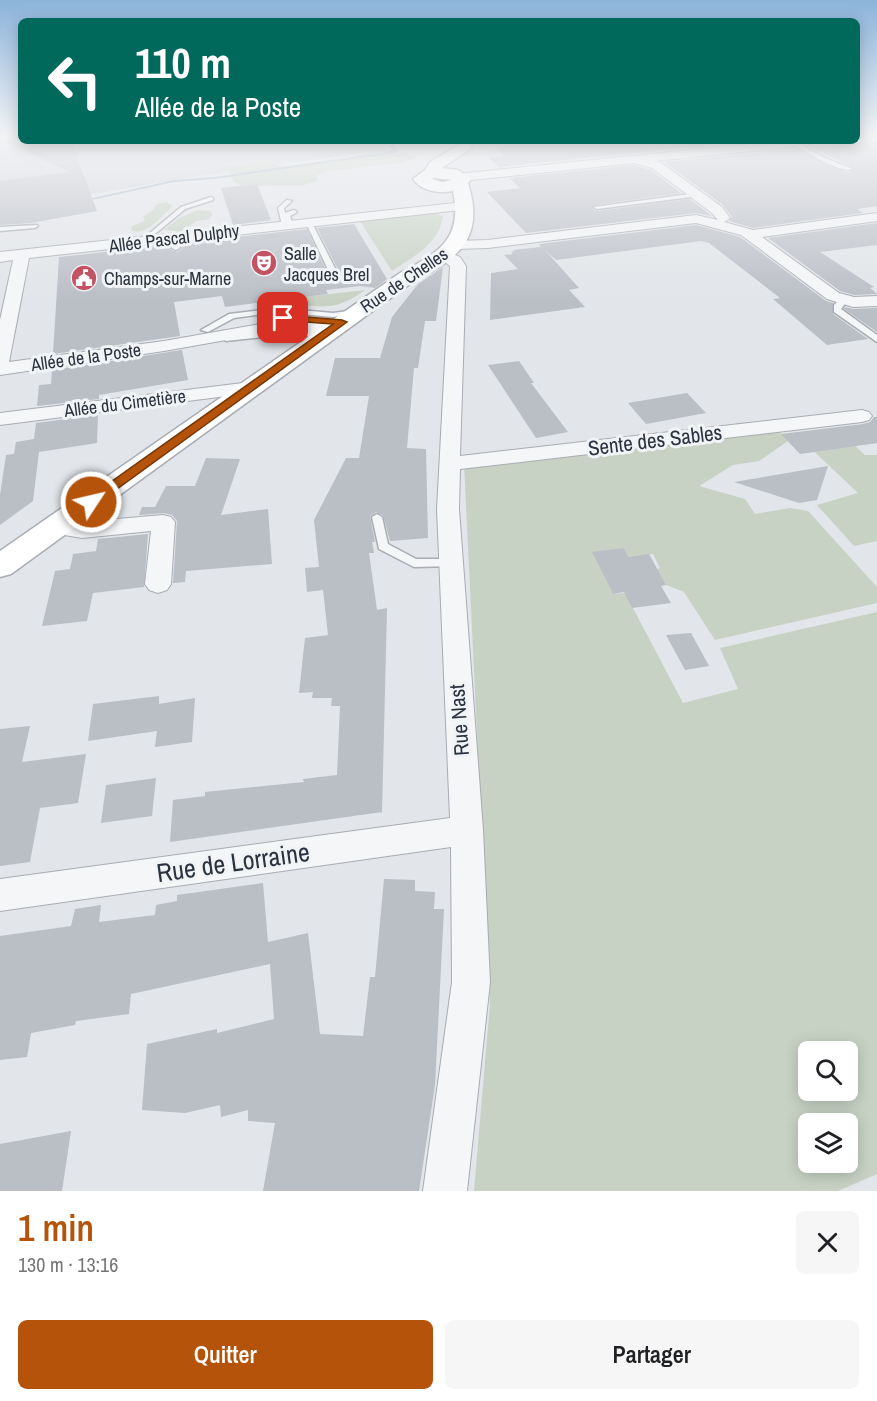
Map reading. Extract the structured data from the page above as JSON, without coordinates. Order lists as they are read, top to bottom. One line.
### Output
{"streets":{"main road":["Rue de Chelles"],"street":["Allée Pascal Dulphy","Allée de la Poste","Allée du Cimetière","Sente des Sables","Rue Nast","Rue de Lorraine"]},"crossings":[["Rue de Chelles","Allée de la Poste"],["Rue de Chelles","Allée du Cimetière"],["Rue de Chelles","Rue Nast"],["Sente des Sables","Rue Nast"],["Rue Nast","Rue de Lorraine"]],"places":{"theatre":["Salle Jacques Brel"],"public building":["Champs-sur-Marne"]},"page":{"turn":["110 m","Allée de la Poste"],"heading":["1 min","130 m · 13:16"],"buttons":["Quitter","Partager"]}}
